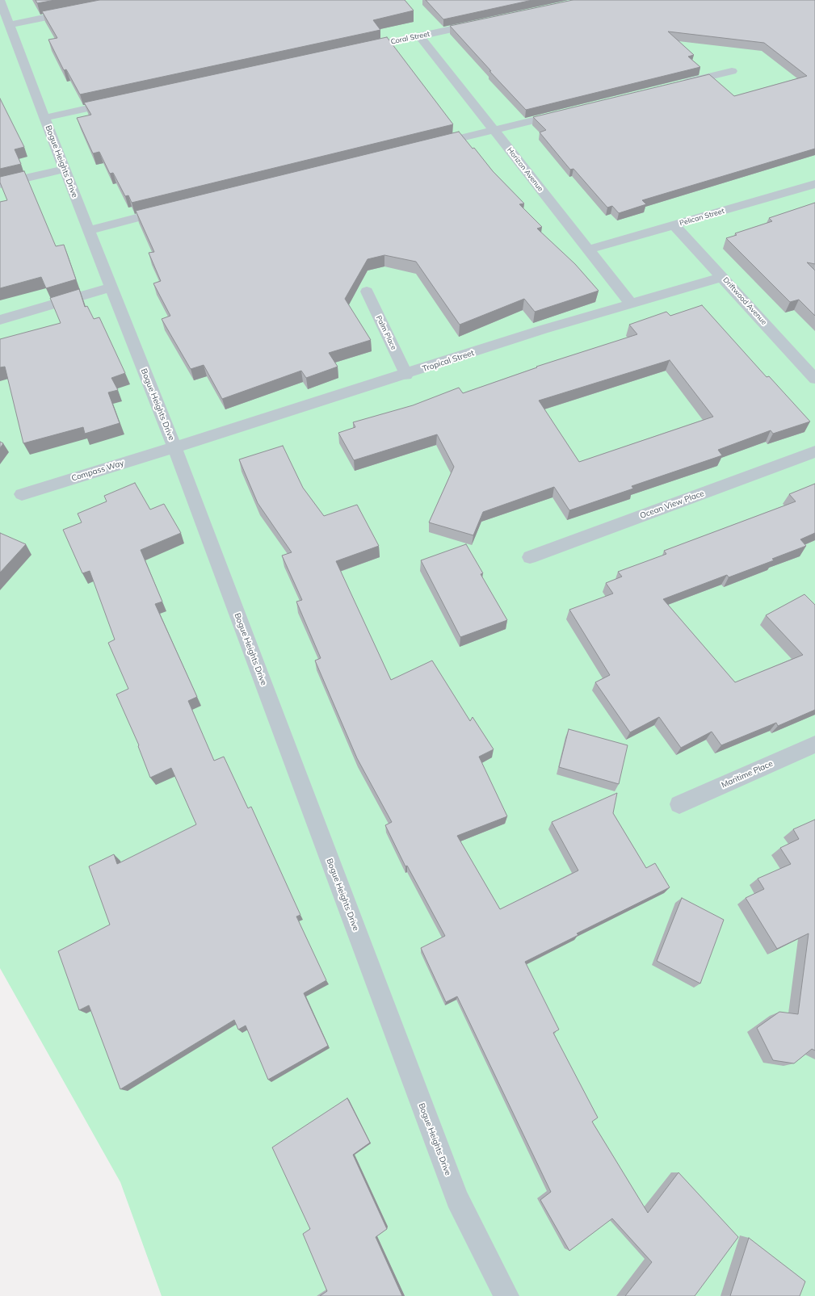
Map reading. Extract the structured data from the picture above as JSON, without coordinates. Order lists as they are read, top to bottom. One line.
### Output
{"streets":{"street":["Coral Street","Bogue Heights Drive","Horizon Avenue","Pelican Street","Driftwood Avenue","Palm Place","Tropical Street","Compass Way","Ocean View Place","Maritime Place"]},"crossings":[["Coral Street","Horizon Avenue"],["Bogue Heights Drive","Tropical Street"],["Bogue Heights Drive","Compass Way"],["Horizon Avenue","Pelican Street"],["Horizon Avenue","Tropical Street"],["Pelican Street","Driftwood Avenue"],["Driftwood Avenue","Tropical Street"],["Palm Place","Tropical Street"],["Tropical Street","Compass Way"]]}
